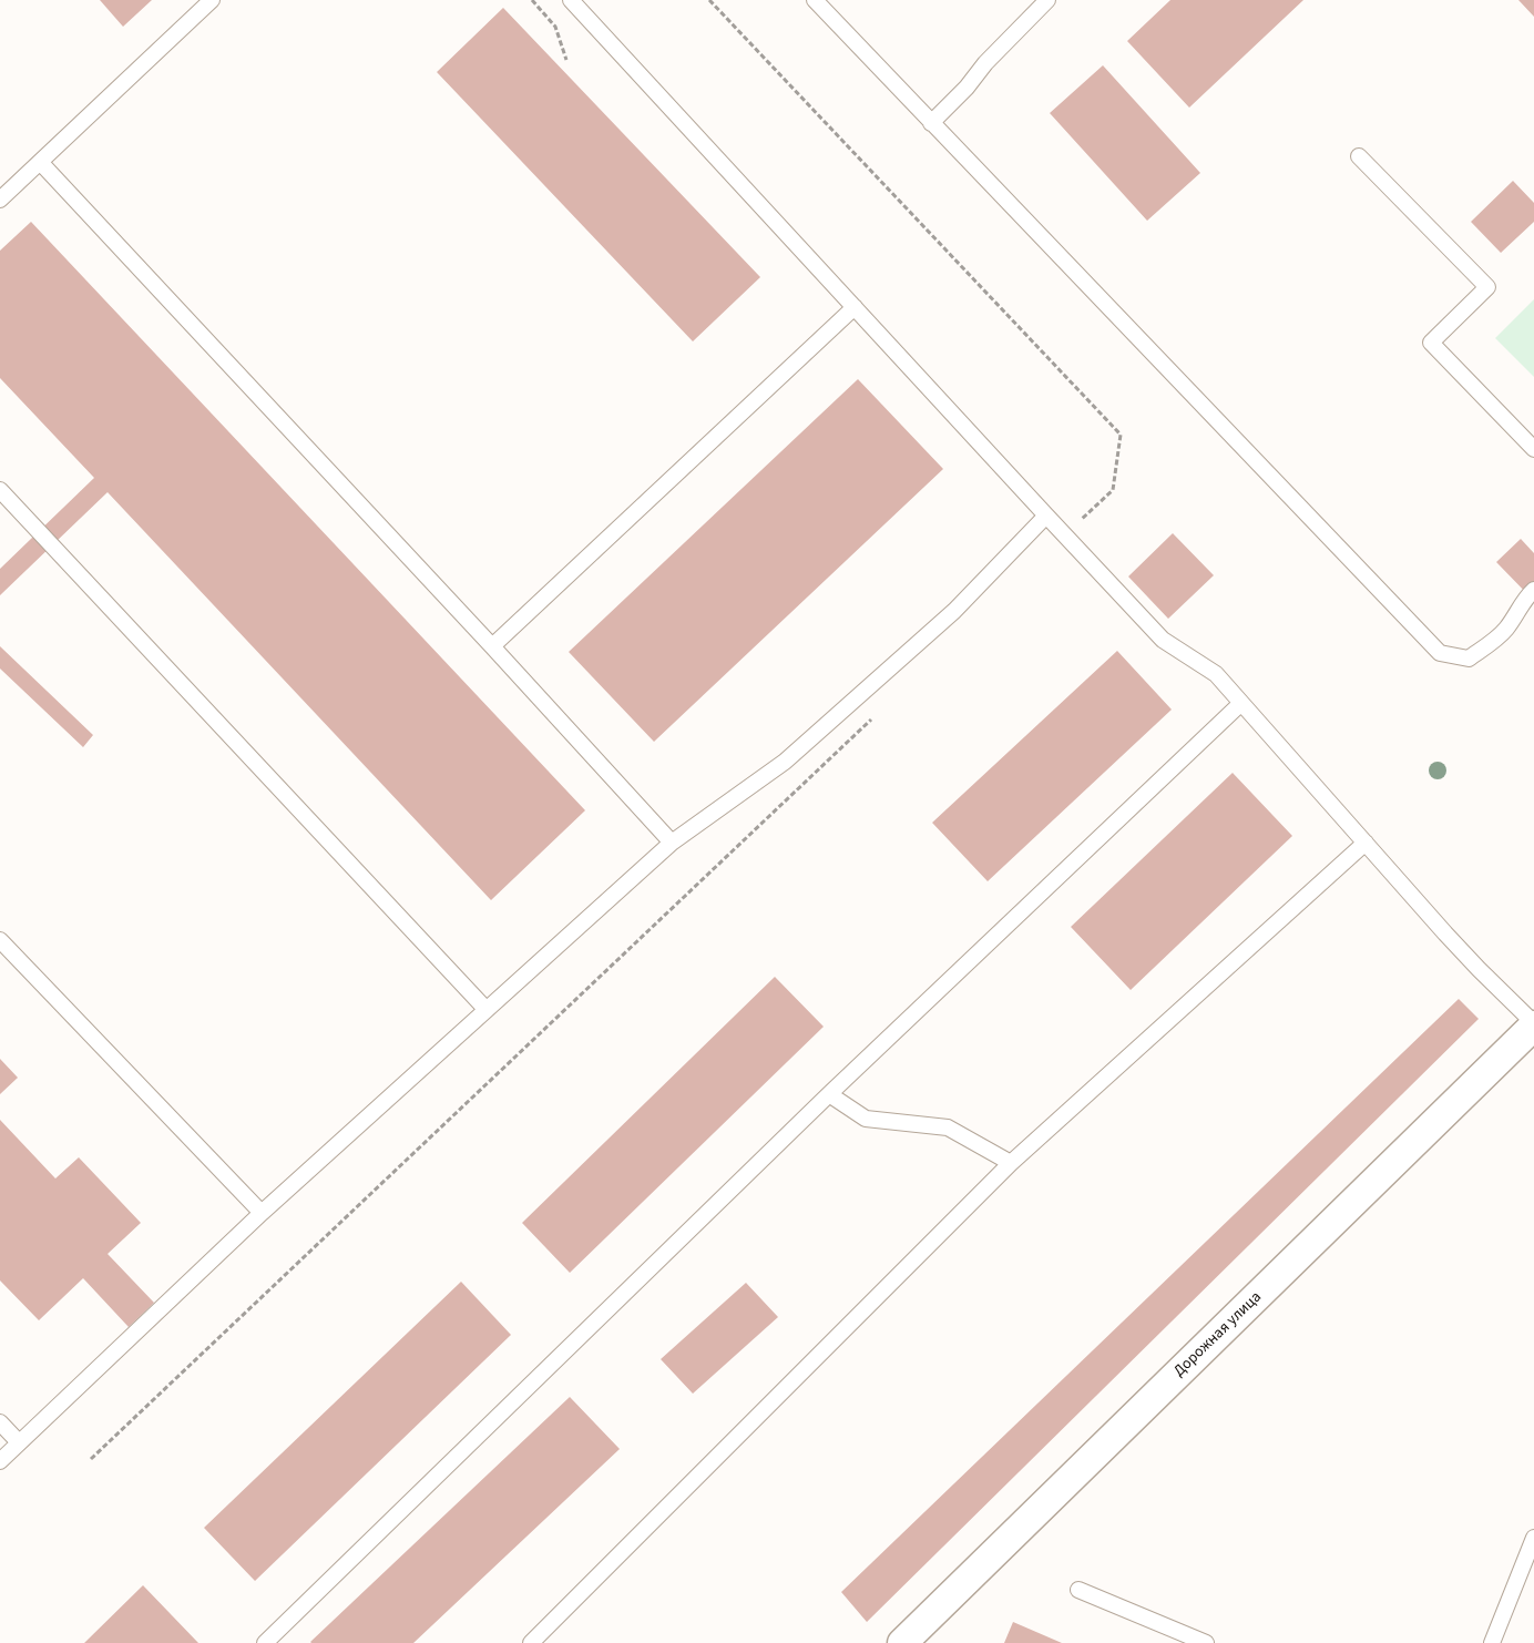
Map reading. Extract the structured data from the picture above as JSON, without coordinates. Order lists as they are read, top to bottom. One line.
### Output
{"streets":{"street":["Дорожная улица"]}}
